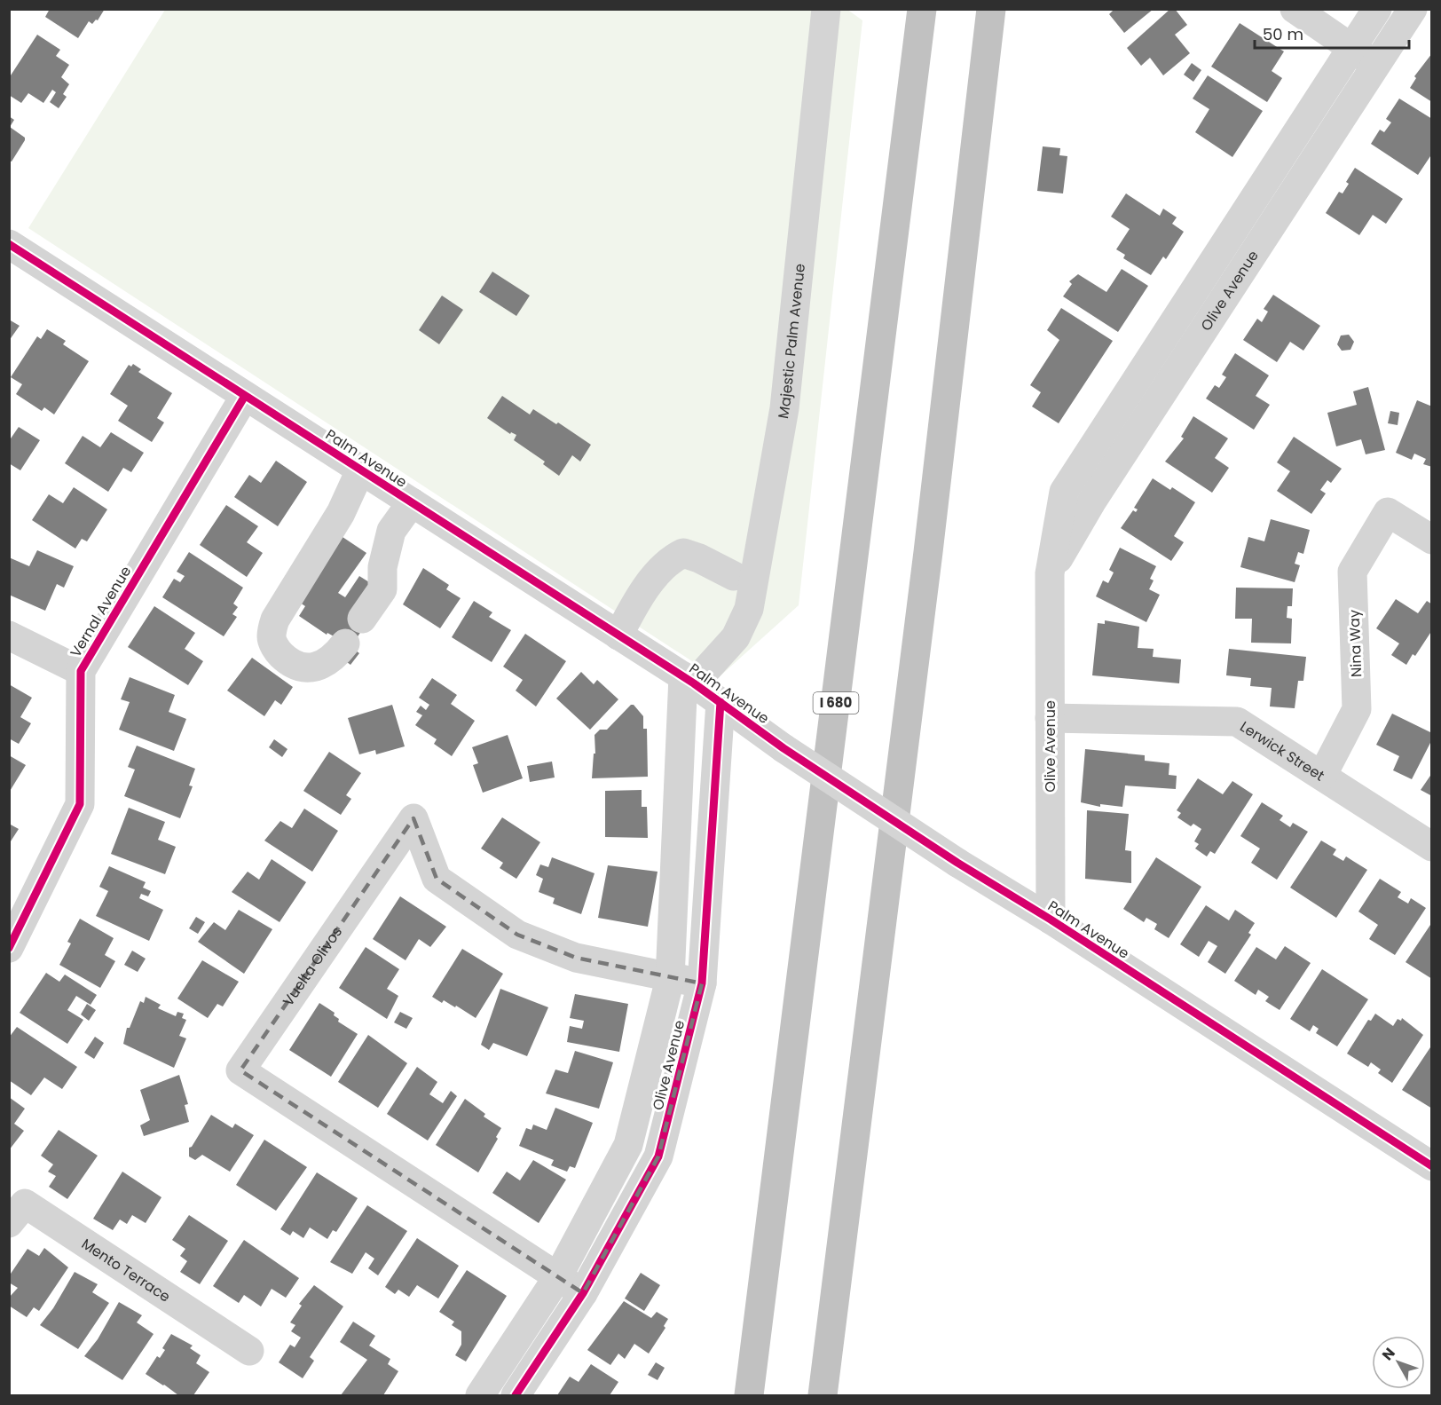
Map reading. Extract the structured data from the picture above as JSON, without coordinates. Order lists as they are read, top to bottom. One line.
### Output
{"streets":{"highway":["I 680"],"street":["Olive Avenue","Majestic Palm Avenue","Palm Avenue","Vernal Avenue","Nina Way","Lerwick Street","Vuelta Olivos","Mento Terrace"]},"crossings":[["Olive Avenue","Majestic Palm Avenue"],["Olive Avenue","Palm Avenue"],["Olive Avenue","Lerwick Street"],["Olive Avenue","Vuelta Olivos"],["Majestic Palm Avenue","Palm Avenue"],["Palm Avenue","Vernal Avenue"],["Nina Way","Lerwick Street"]],"scale_bar":"50 m","north":"top left"}
